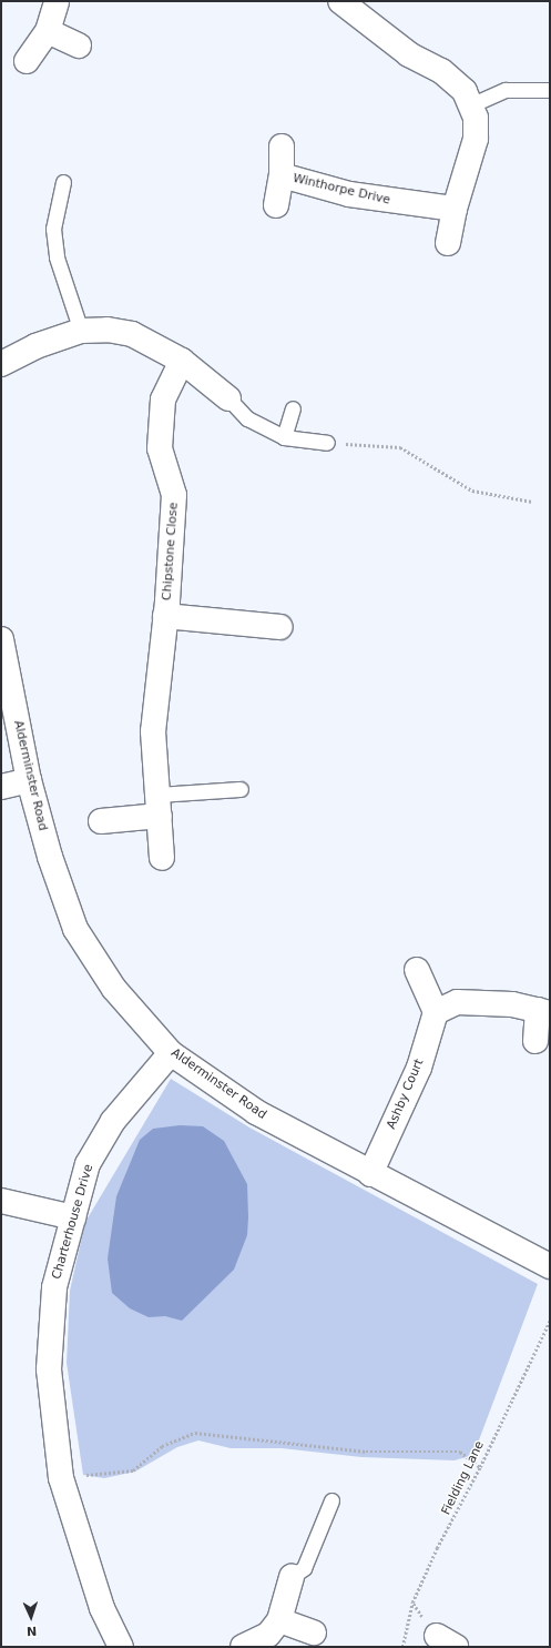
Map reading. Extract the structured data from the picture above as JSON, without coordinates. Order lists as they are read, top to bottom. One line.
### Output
{"streets":{"street":["Winthorpe Drive","Chipstone Close","Alderminster Road","Ashby Court","Charterhouse Drive"],"path":["Fielding Lane"]},"crossings":[["Alderminster Road","Ashby Court"],["Alderminster Road","Charterhouse Drive"]],"north":"bottom"}
